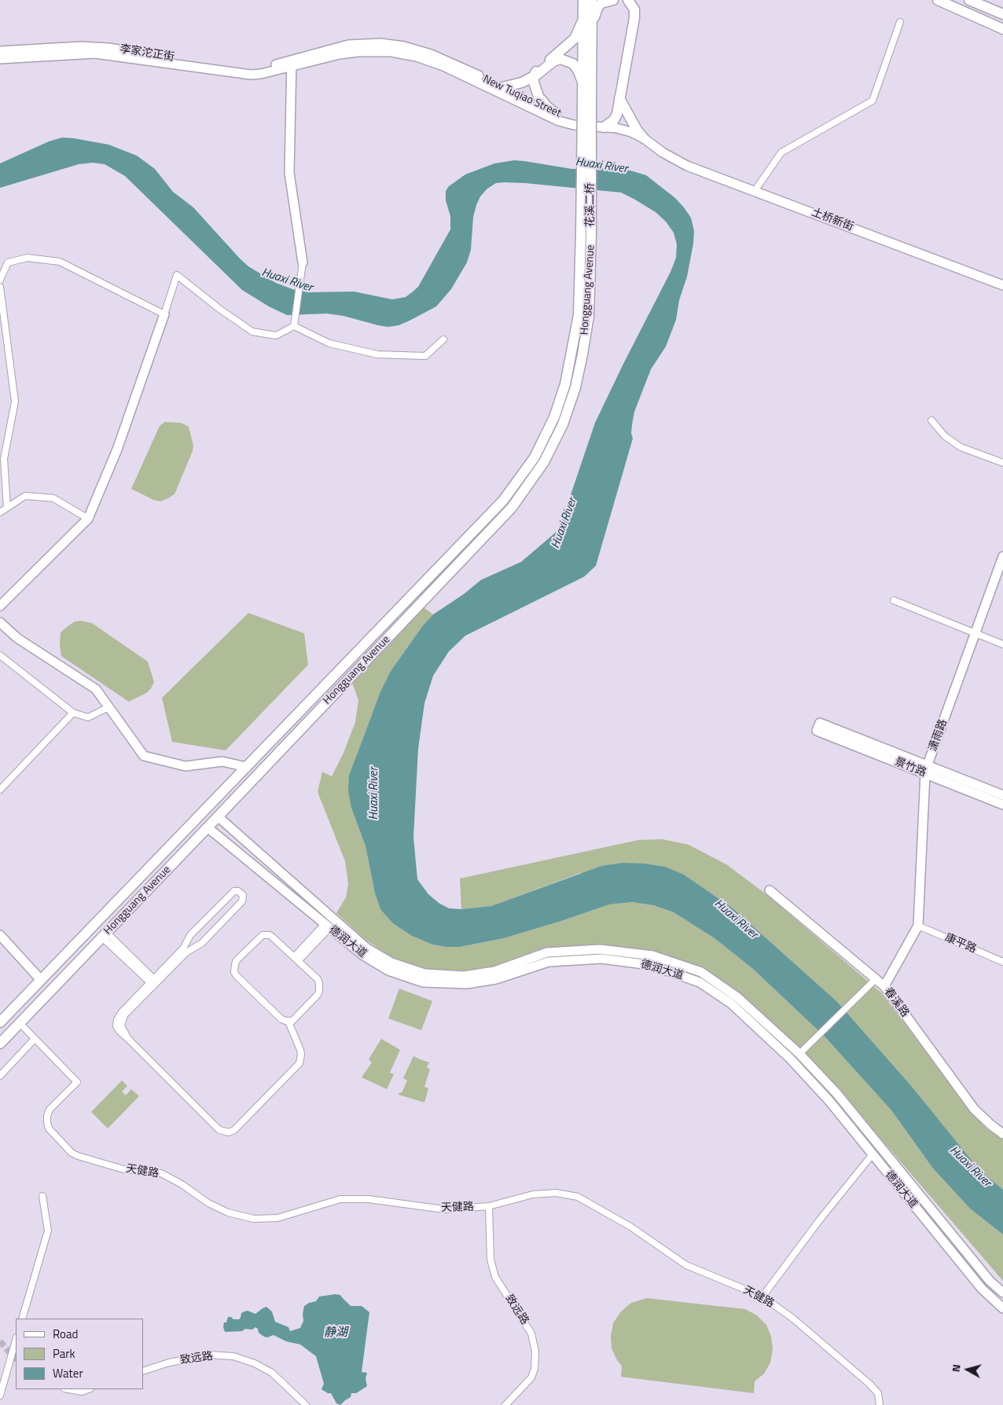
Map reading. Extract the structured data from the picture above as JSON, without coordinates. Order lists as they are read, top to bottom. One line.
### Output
{"streets":{"main road":["李家沱正街","New Tuqiao Street","花溪二桥","土桥新街","Hongguang Avenue","潇雨路","景竹路","德润大道","春溪路"],"street":["康平路","天健路","致远路"]},"crossings":[["李家沱正街","New Tuqiao Street"],["New Tuqiao Street","土桥新街"],["花溪二桥","Hongguang Avenue"],["Hongguang Avenue","德润大道"],["潇雨路","景竹路"],["潇雨路","康平路"],["潇雨路","春溪路"],["天健路","致远路"]],"water":["Huaxi River","静湖"],"legend":["Road","Park","Water"],"north":"left"}
